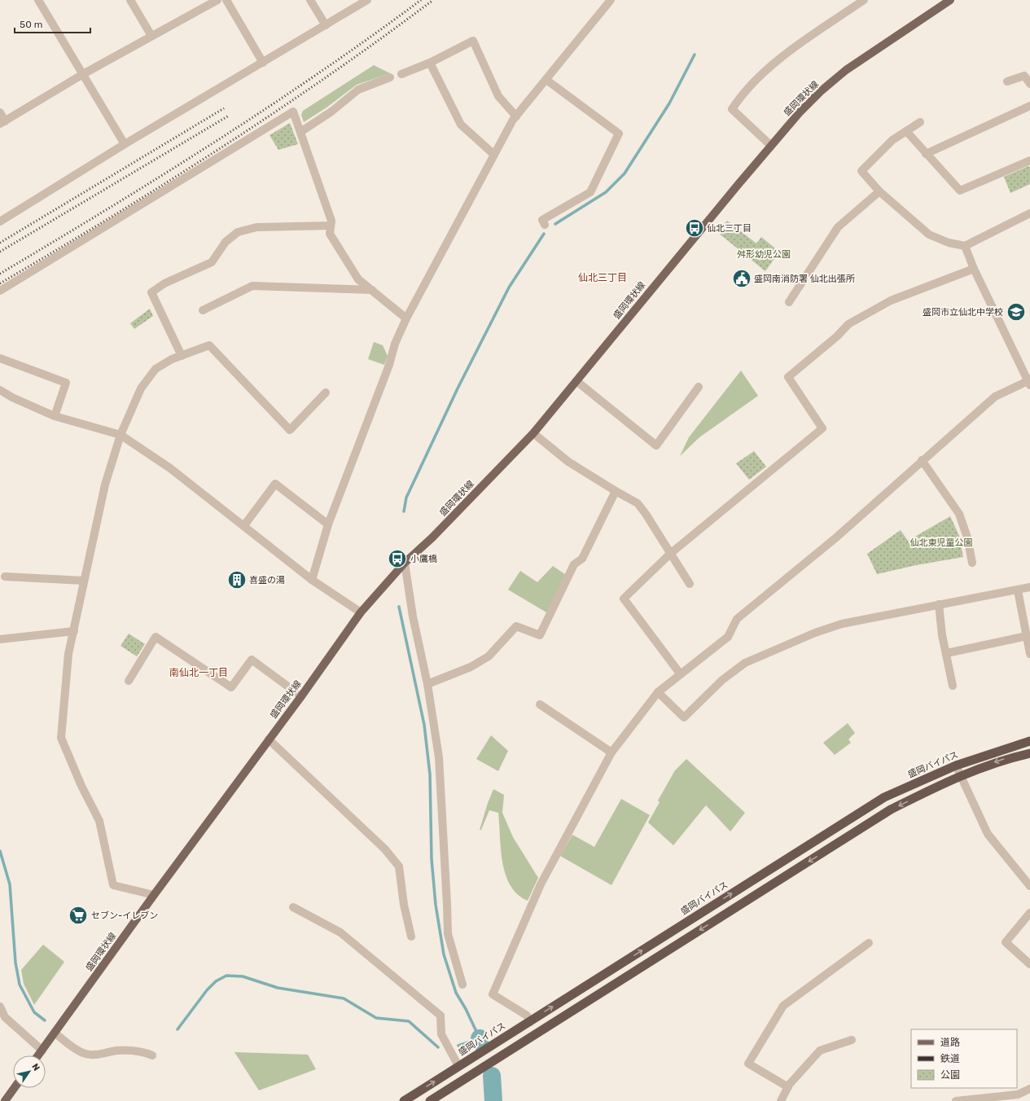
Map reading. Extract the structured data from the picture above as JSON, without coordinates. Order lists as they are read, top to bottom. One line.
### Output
{"streets":{"highway":["盛岡バイパス"],"main road":["盛岡環状線"]},"districts":["仙北三丁目","南仙北一丁目"],"parks":["舛形幼児公園","仙北東児童公園"],"places":{"bus stop":["仙北三丁目","小鷹橋"],"public building":["盛岡南消防署 仙北出張所"],"school or university":["盛岡市立仙北中学校"],"building":["喜盛の湯"],"supermarket":["セブン-イレブン"]},"legend":["道路","鉄道","公園"],"scale_bar":"50 m","north":"top right"}
